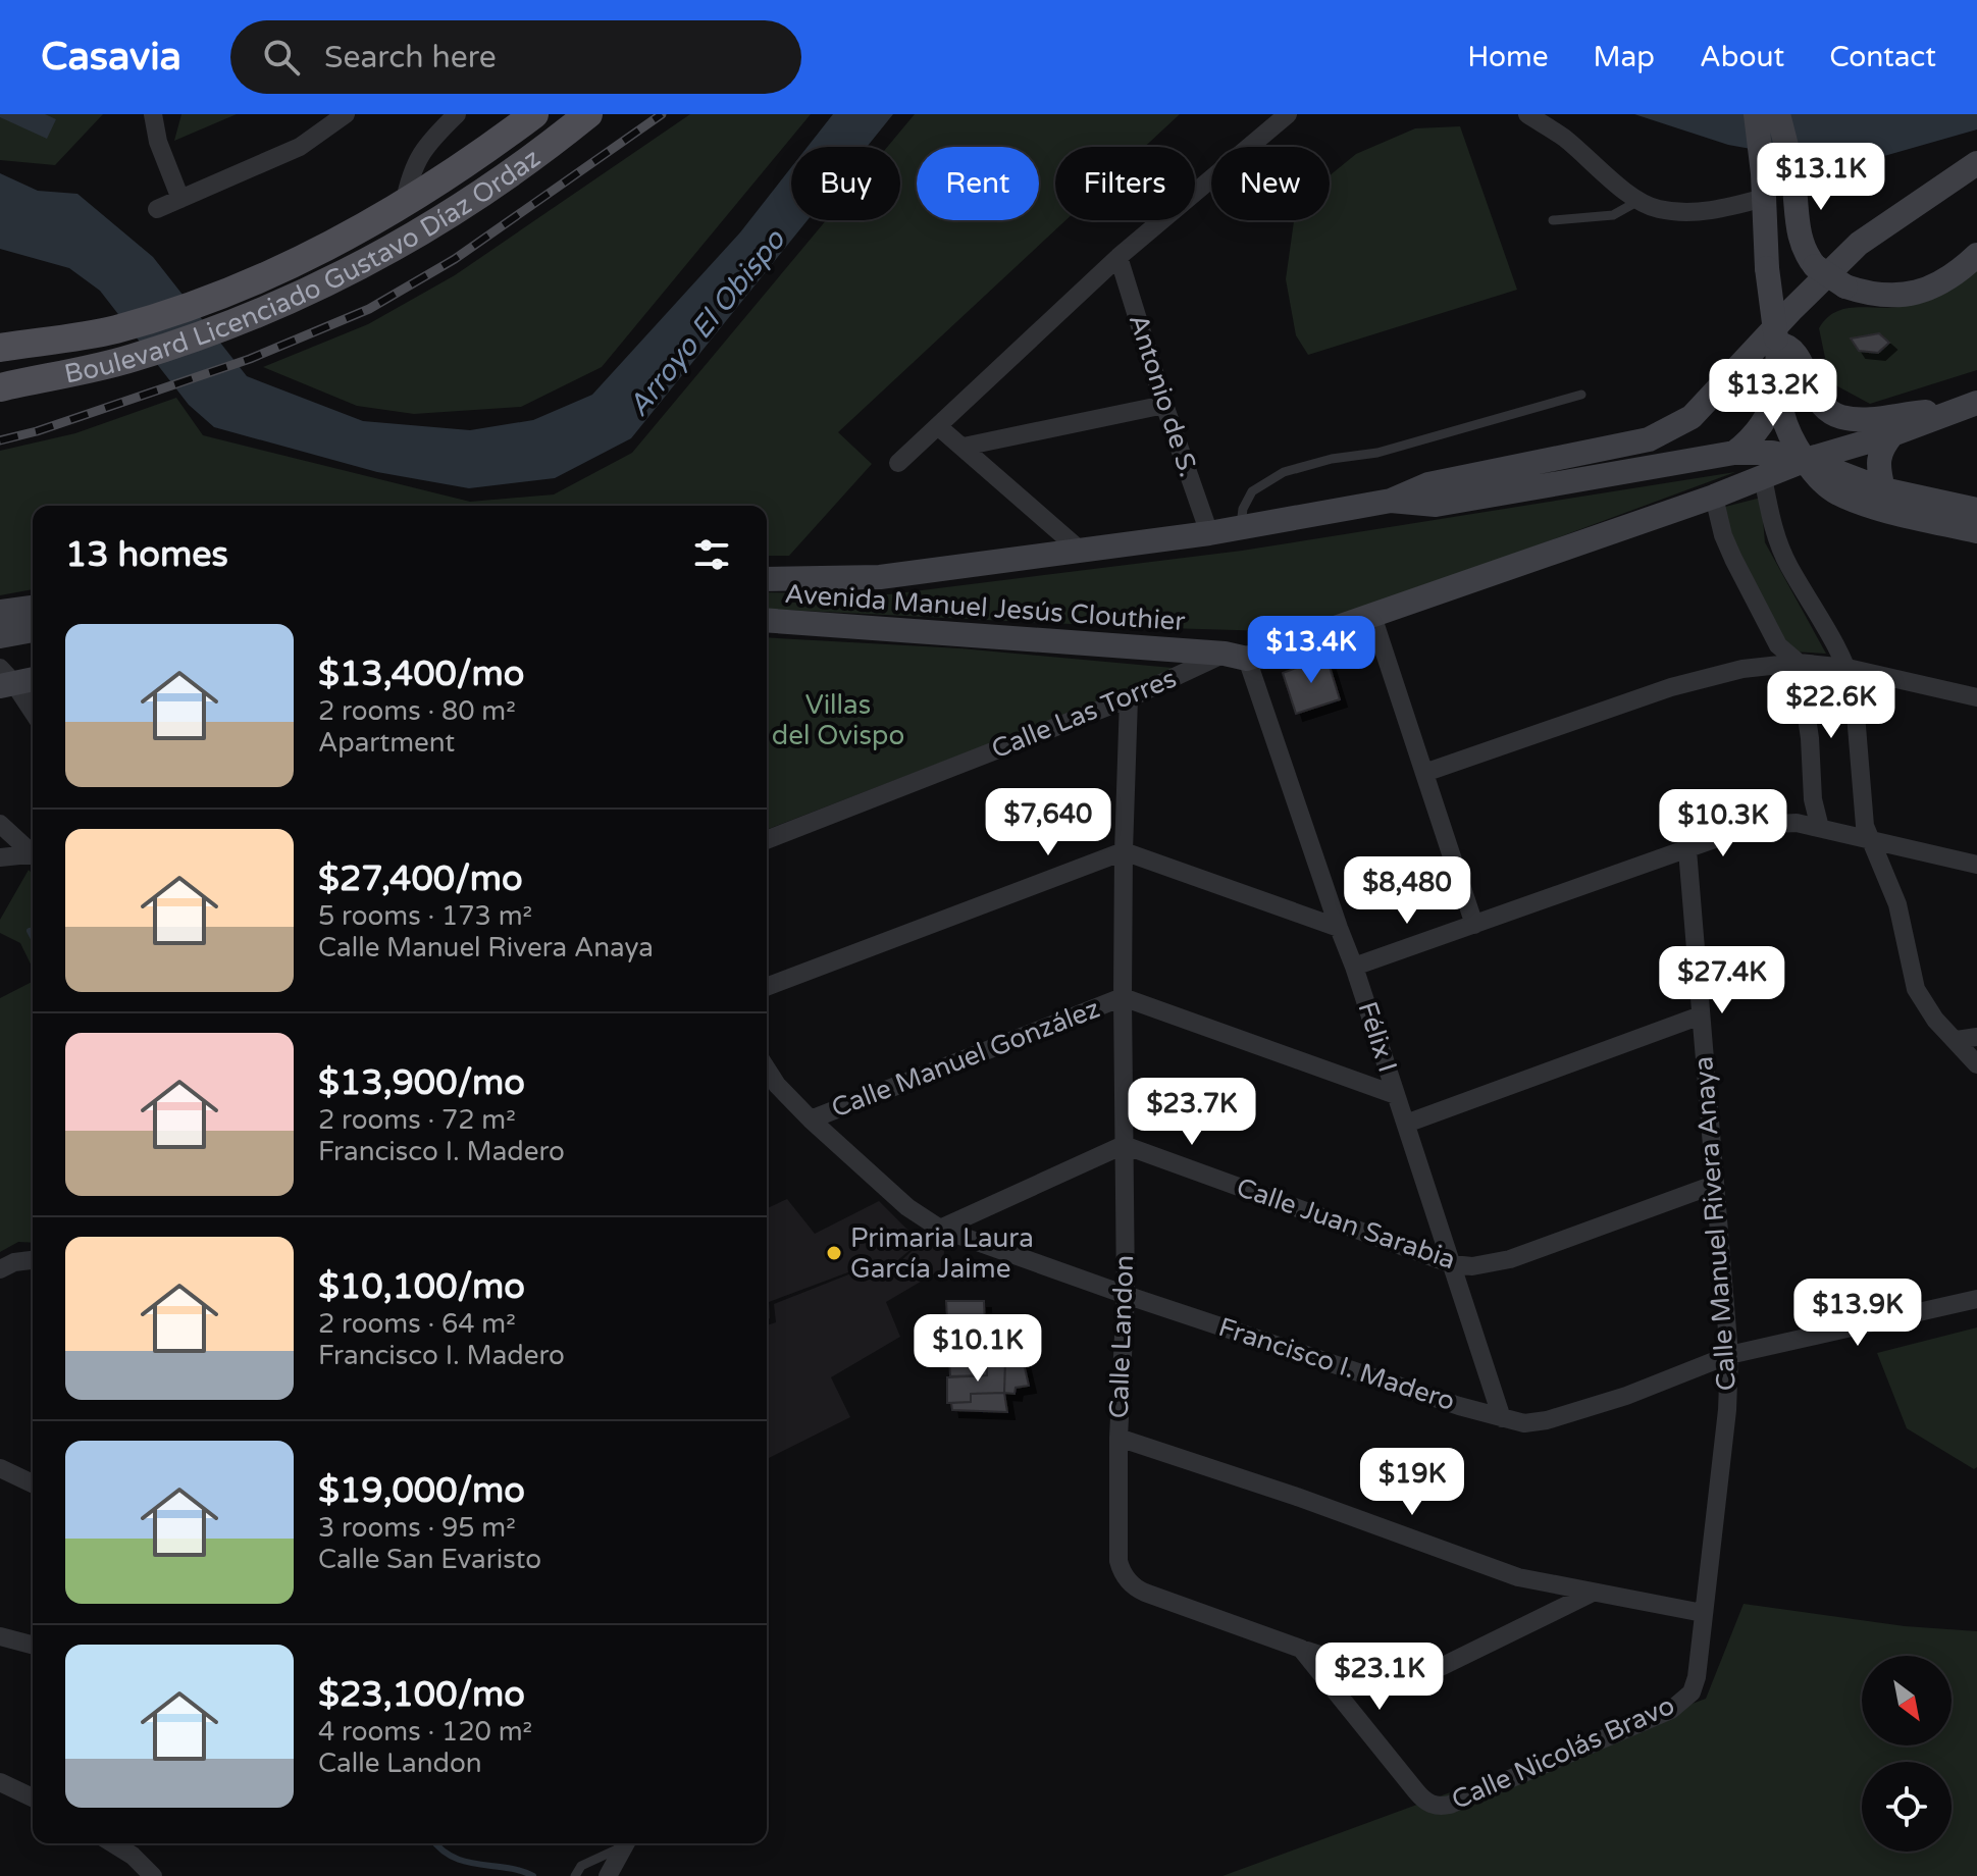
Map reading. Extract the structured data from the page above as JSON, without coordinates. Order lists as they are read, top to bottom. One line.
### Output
{"streets":{"main road":["Boulevard Licenciado Gustavo Díaz Ordaz"],"street":["Antonio de S.","Avenida Manuel Jesús Clouthier","Calle Las Torres","Félix I","Calle Manuel González","Calle Juan Sarabia","Calle Manuel Rivera Anaya","Calle Landon","Francisco I. Madero","Calle Nicolás Bravo"]},"crossings":[["Antonio de S.","Avenida Manuel Jesús Clouthier"],["Avenida Manuel Jesús Clouthier","Calle Las Torres"],["Avenida Manuel Jesús Clouthier","Félix I"],["Calle Las Torres","Félix I"],["Calle Las Torres","Calle Landon"],["Félix I","Calle Manuel González"],["Félix I","Calle Juan Sarabia"],["Félix I","Francisco I. Madero"],["Calle Manuel González","Calle Landon"],["Calle Manuel González","Francisco I. Madero"],["Calle Juan Sarabia","Calle Manuel Rivera Anaya"],["Calle Juan Sarabia","Calle Landon"],["Calle Manuel Rivera Anaya","Francisco I. Madero"],["Calle Manuel Rivera Anaya","Calle Nicolás Bravo"],["Calle Landon","Francisco I. Madero"],["Calle Landon","Calle Nicolás Bravo"]],"water":["Arroyo El Obispo"],"parks":["Villas del Ovispo"],"places":["Primaria Laura García Jaime"],"north":"bottom right","page":{"header":"Casavia","search":"Search here","nav":["Home","Map","About","Contact"],"price":["$13.1K","$13.2K","$13.4K","$22.6K","$7,640","$10.3K","$8,480","$27.4K","$23.7K","$13.9K","$10.1K","$19K","$23.1K"],"chip":["Buy","Rent","Filters","New"],"heading":"13 homes","list":[{"name":"$13,400/mo","note":"2 rooms · 80 m² · Apartment"},{"name":"$27,400/mo","note":"5 rooms · 173 m² · Calle Manuel Rivera Anaya"},{"name":"$13,900/mo","note":"2 rooms · 72 m² · Francisco I. Madero"},{"name":"$10,100/mo","note":"2 rooms · 64 m² · Francisco I. Madero"},{"name":"$19,000/mo","note":"3 rooms · 95 m² · Calle San Evaristo"},{"name":"$23,100/mo","note":"4 rooms · 120 m² · Calle Landon"}]}}
